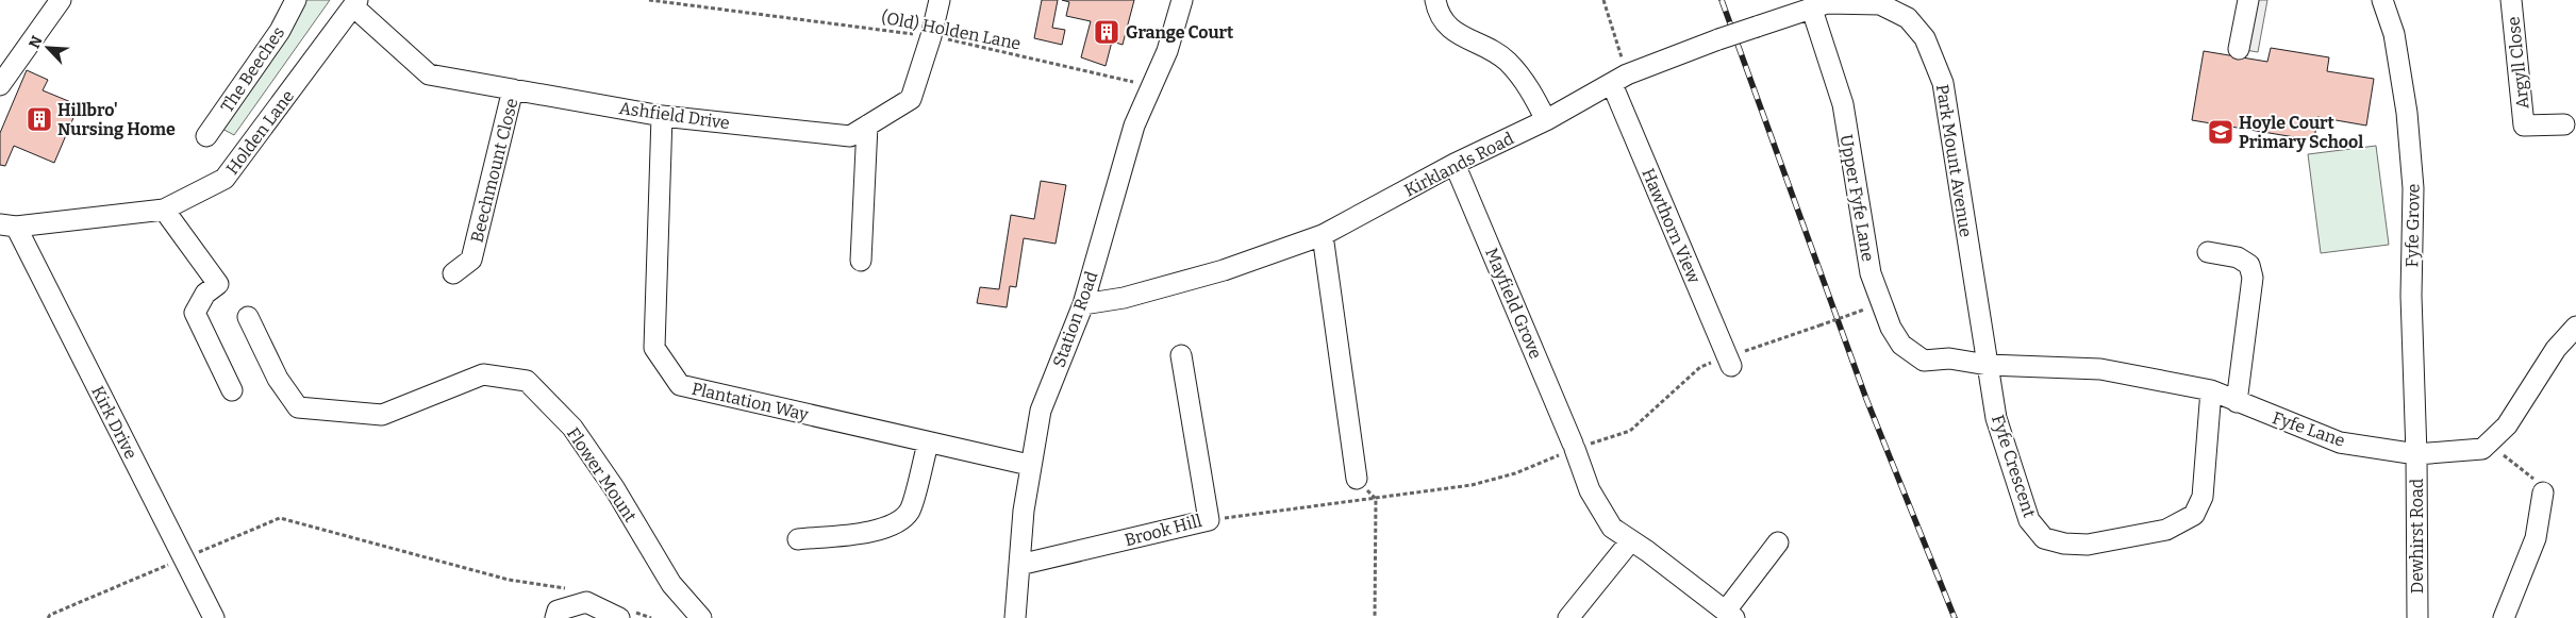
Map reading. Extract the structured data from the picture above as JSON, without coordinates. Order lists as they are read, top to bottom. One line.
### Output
{"streets":{"street":["Argyll Close","The Beeches","Ashfield Drive","Holden Lane","Park Mount Avenue","Kirklands Road","Beechmount Close","Upper Fyfe Lane","Hawthorn View","Fyfe Grove","Mayfield Grove","Station Road","Plantation Way","Kirk Drive","Fyfe Lane","Fyfe Crescent","Flower Mount","Brook Hill","Dewhirst Road"],"path":["(Old) Holden Lane"]},"crossings":[["(Old) Holden Lane","Ashfield Drive"],["(Old) Holden Lane","Station Road"],["Ashfield Drive","Holden Lane"],["Ashfield Drive","Beechmount Close"],["Ashfield Drive","Plantation Way"],["Holden Lane","Kirk Drive"],["Park Mount Avenue","Kirklands Road"],["Park Mount Avenue","Upper Fyfe Lane"],["Park Mount Avenue","Fyfe Lane"],["Park Mount Avenue","Fyfe Crescent"],["Kirklands Road","Upper Fyfe Lane"],["Kirklands Road","Hawthorn View"],["Kirklands Road","Mayfield Grove"],["Kirklands Road","Station Road"],["Upper Fyfe Lane","Fyfe Lane"],["Upper Fyfe Lane","Fyfe Crescent"],["Fyfe Grove","Fyfe Lane"],["Fyfe Grove","Dewhirst Road"],["Station Road","Plantation Way"],["Station Road","Brook Hill"],["Fyfe Lane","Fyfe Crescent"],["Fyfe Lane","Dewhirst Road"]],"places":{"building":["Grange Court","Hillbro' Nursing Home"],"school or university":["Hoyle Court Primary School"]},"north":"top left"}
